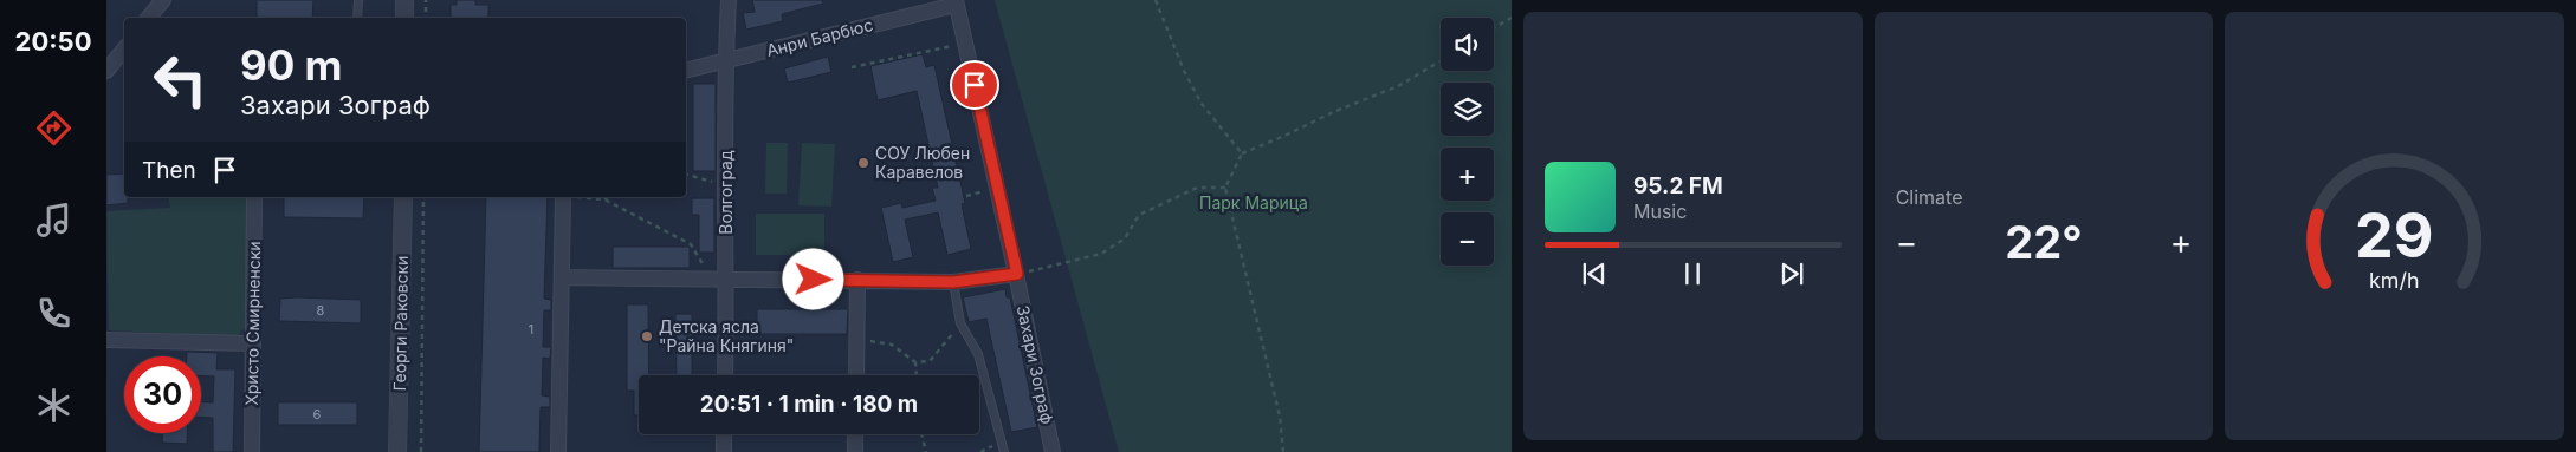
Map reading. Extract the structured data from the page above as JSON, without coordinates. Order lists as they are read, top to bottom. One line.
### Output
{"streets":{"street":["Анри Барбюс","Волгоград","Христо Смирненски","Георги Раковски","Захари Зограф"]},"crossings":[["Анри Барбюс","Волгоград"],["Анри Барбюс","Захари Зограф"]],"parks":["Парк Марица"],"places":["СОУ Любен Каравелов","Детска ясла \"Райна Княгиня\""],"house_numbers":["8","1","6"],"page":{"tabs":"20:50","tile":"Climate","map_buttons":["+","−"],"turn":["90 m","Захари Зограф"],"then":"Then","song":["95.2 FM","Music"],"heat":["−","22°","+"],"limit":"30","trip":"20:51 · 1 min · 180 m","gauge":["29","km/h"]}}
